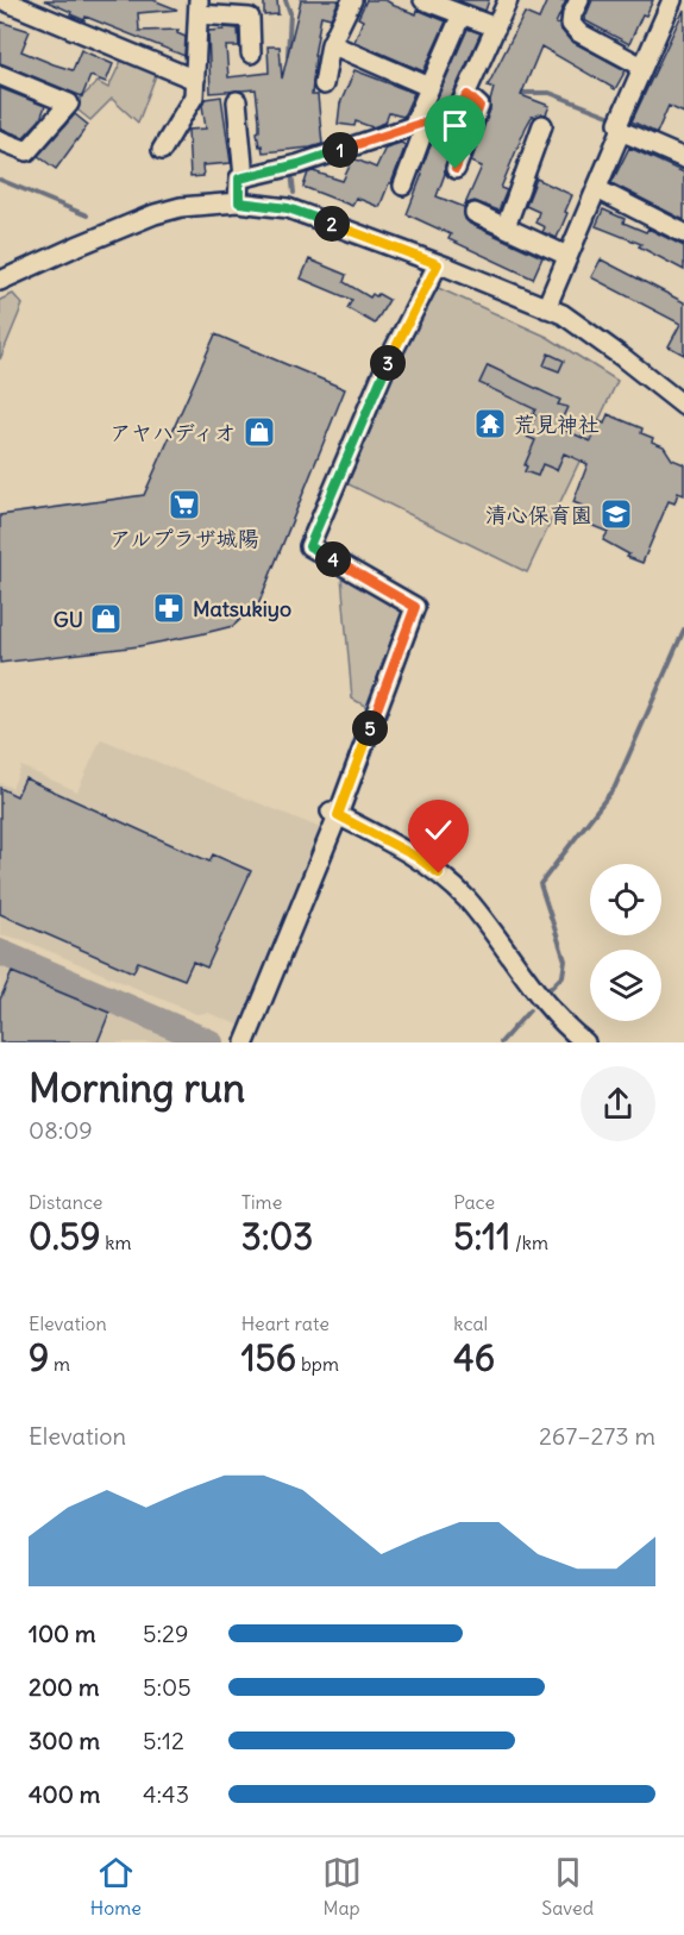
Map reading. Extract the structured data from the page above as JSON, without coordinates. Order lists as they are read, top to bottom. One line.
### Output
{"places":{"temple":["荒見神社"],"shop":["アヤハディオ","GU"],"supermarket":["アルプラザ城陽"],"school or university":["清心保育園"],"pharmacy":["Matsukiyo"]},"page":{"pins":["1","2","3","4","5"],"heading":["Morning run","08:09"],"stats":[["Distance","0.59 km"],["Time","3:03"],["Pace","5:11 /km"],["Elevation","9 m"],["Heart rate","156 bpm"],["kcal","46"]],"chart":["Elevation","267–273 m"],"list":[{"name":"100 m","note":"5:29"},{"name":"200 m","note":"5:05"},{"name":"300 m","note":"5:12"},{"name":"400 m","note":"4:43"}],"tabs":["Home","Map","Saved"]}}
